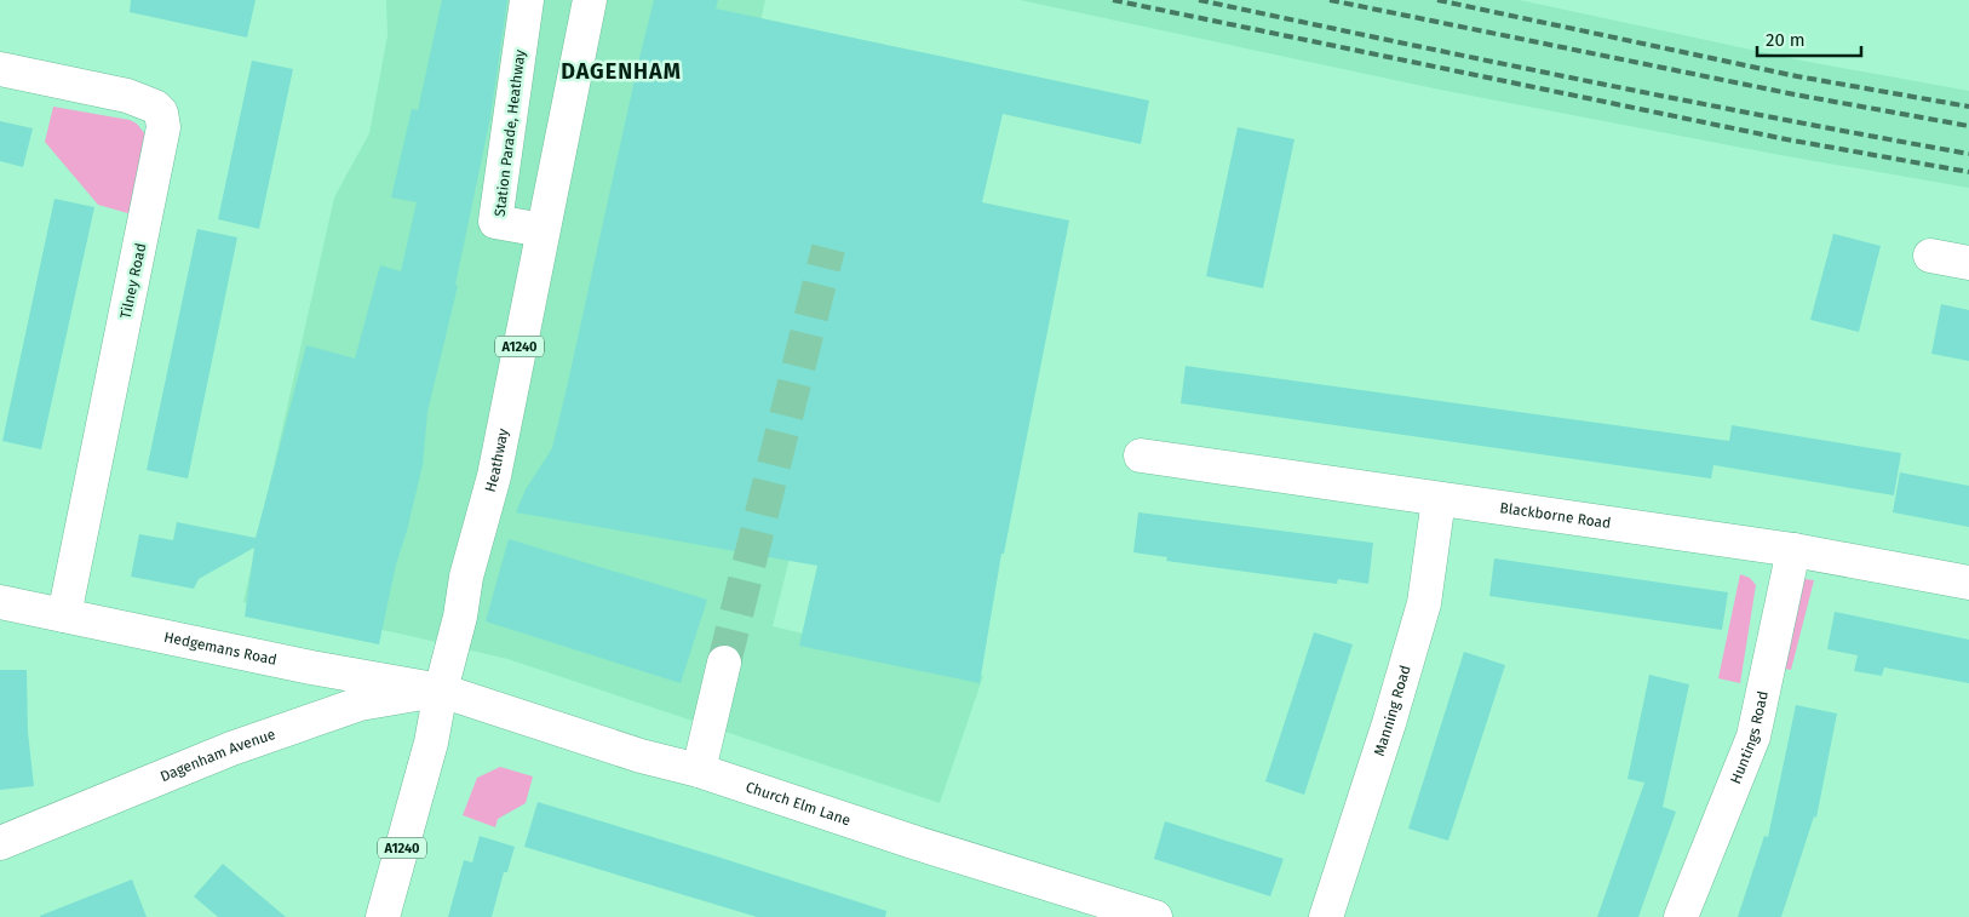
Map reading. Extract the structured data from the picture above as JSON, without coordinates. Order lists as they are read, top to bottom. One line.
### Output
{"streets":{"street":["Station Parade, Heathway","Tilney Road","A1240","Heathway","Blackborne Road","Hedgemans Road","Manning Road","Huntings Road","Dagenham Avenue","Church Elm Lane"]},"crossings":[["Station Parade, Heathway","Heathway"],["Tilney Road","Hedgemans Road"],["Heathway","Hedgemans Road"],["Heathway","Dagenham Avenue"],["Heathway","Church Elm Lane"],["Blackborne Road","Manning Road"],["Blackborne Road","Huntings Road"],["Hedgemans Road","Dagenham Avenue"],["Hedgemans Road","Church Elm Lane"],["Dagenham Avenue","Church Elm Lane"]],"districts":["DAGENHAM"],"scale_bar":"20 m"}
